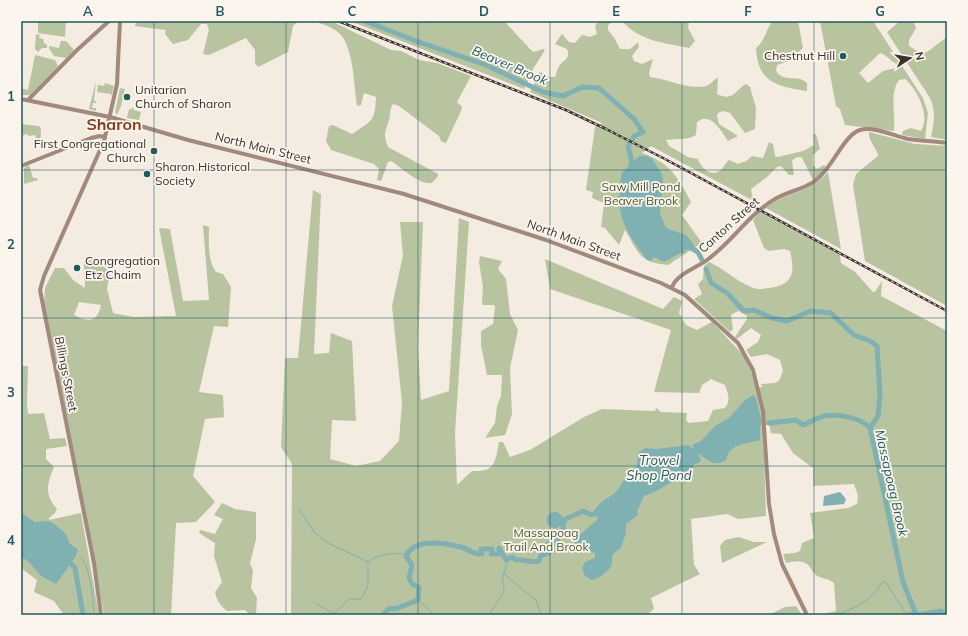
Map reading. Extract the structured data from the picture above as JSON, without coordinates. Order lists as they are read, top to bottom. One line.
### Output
{"streets":{"main road":["North Main Street","Canton Street","Billings Street"]},"crossings":[["North Main Street","Canton Street"],["North Main Street","Billings Street"]],"districts":["Sharon"],"water":["Beaver Brook","Trowel Shop Pond","Massapoag Brook"],"parks":["Saw Mill Pond Beaver Brook","Massapoag Trail And Brook"],"places":["Chestnut Hill","Unitarian Church of Sharon","First Congregational Church","Sharon Historical Society","Congregation Etz Chaim"],"north":"right","grid":{"columns":["A","B","C","D","E","F","G"],"rows":["1","2","3","4"]}}
